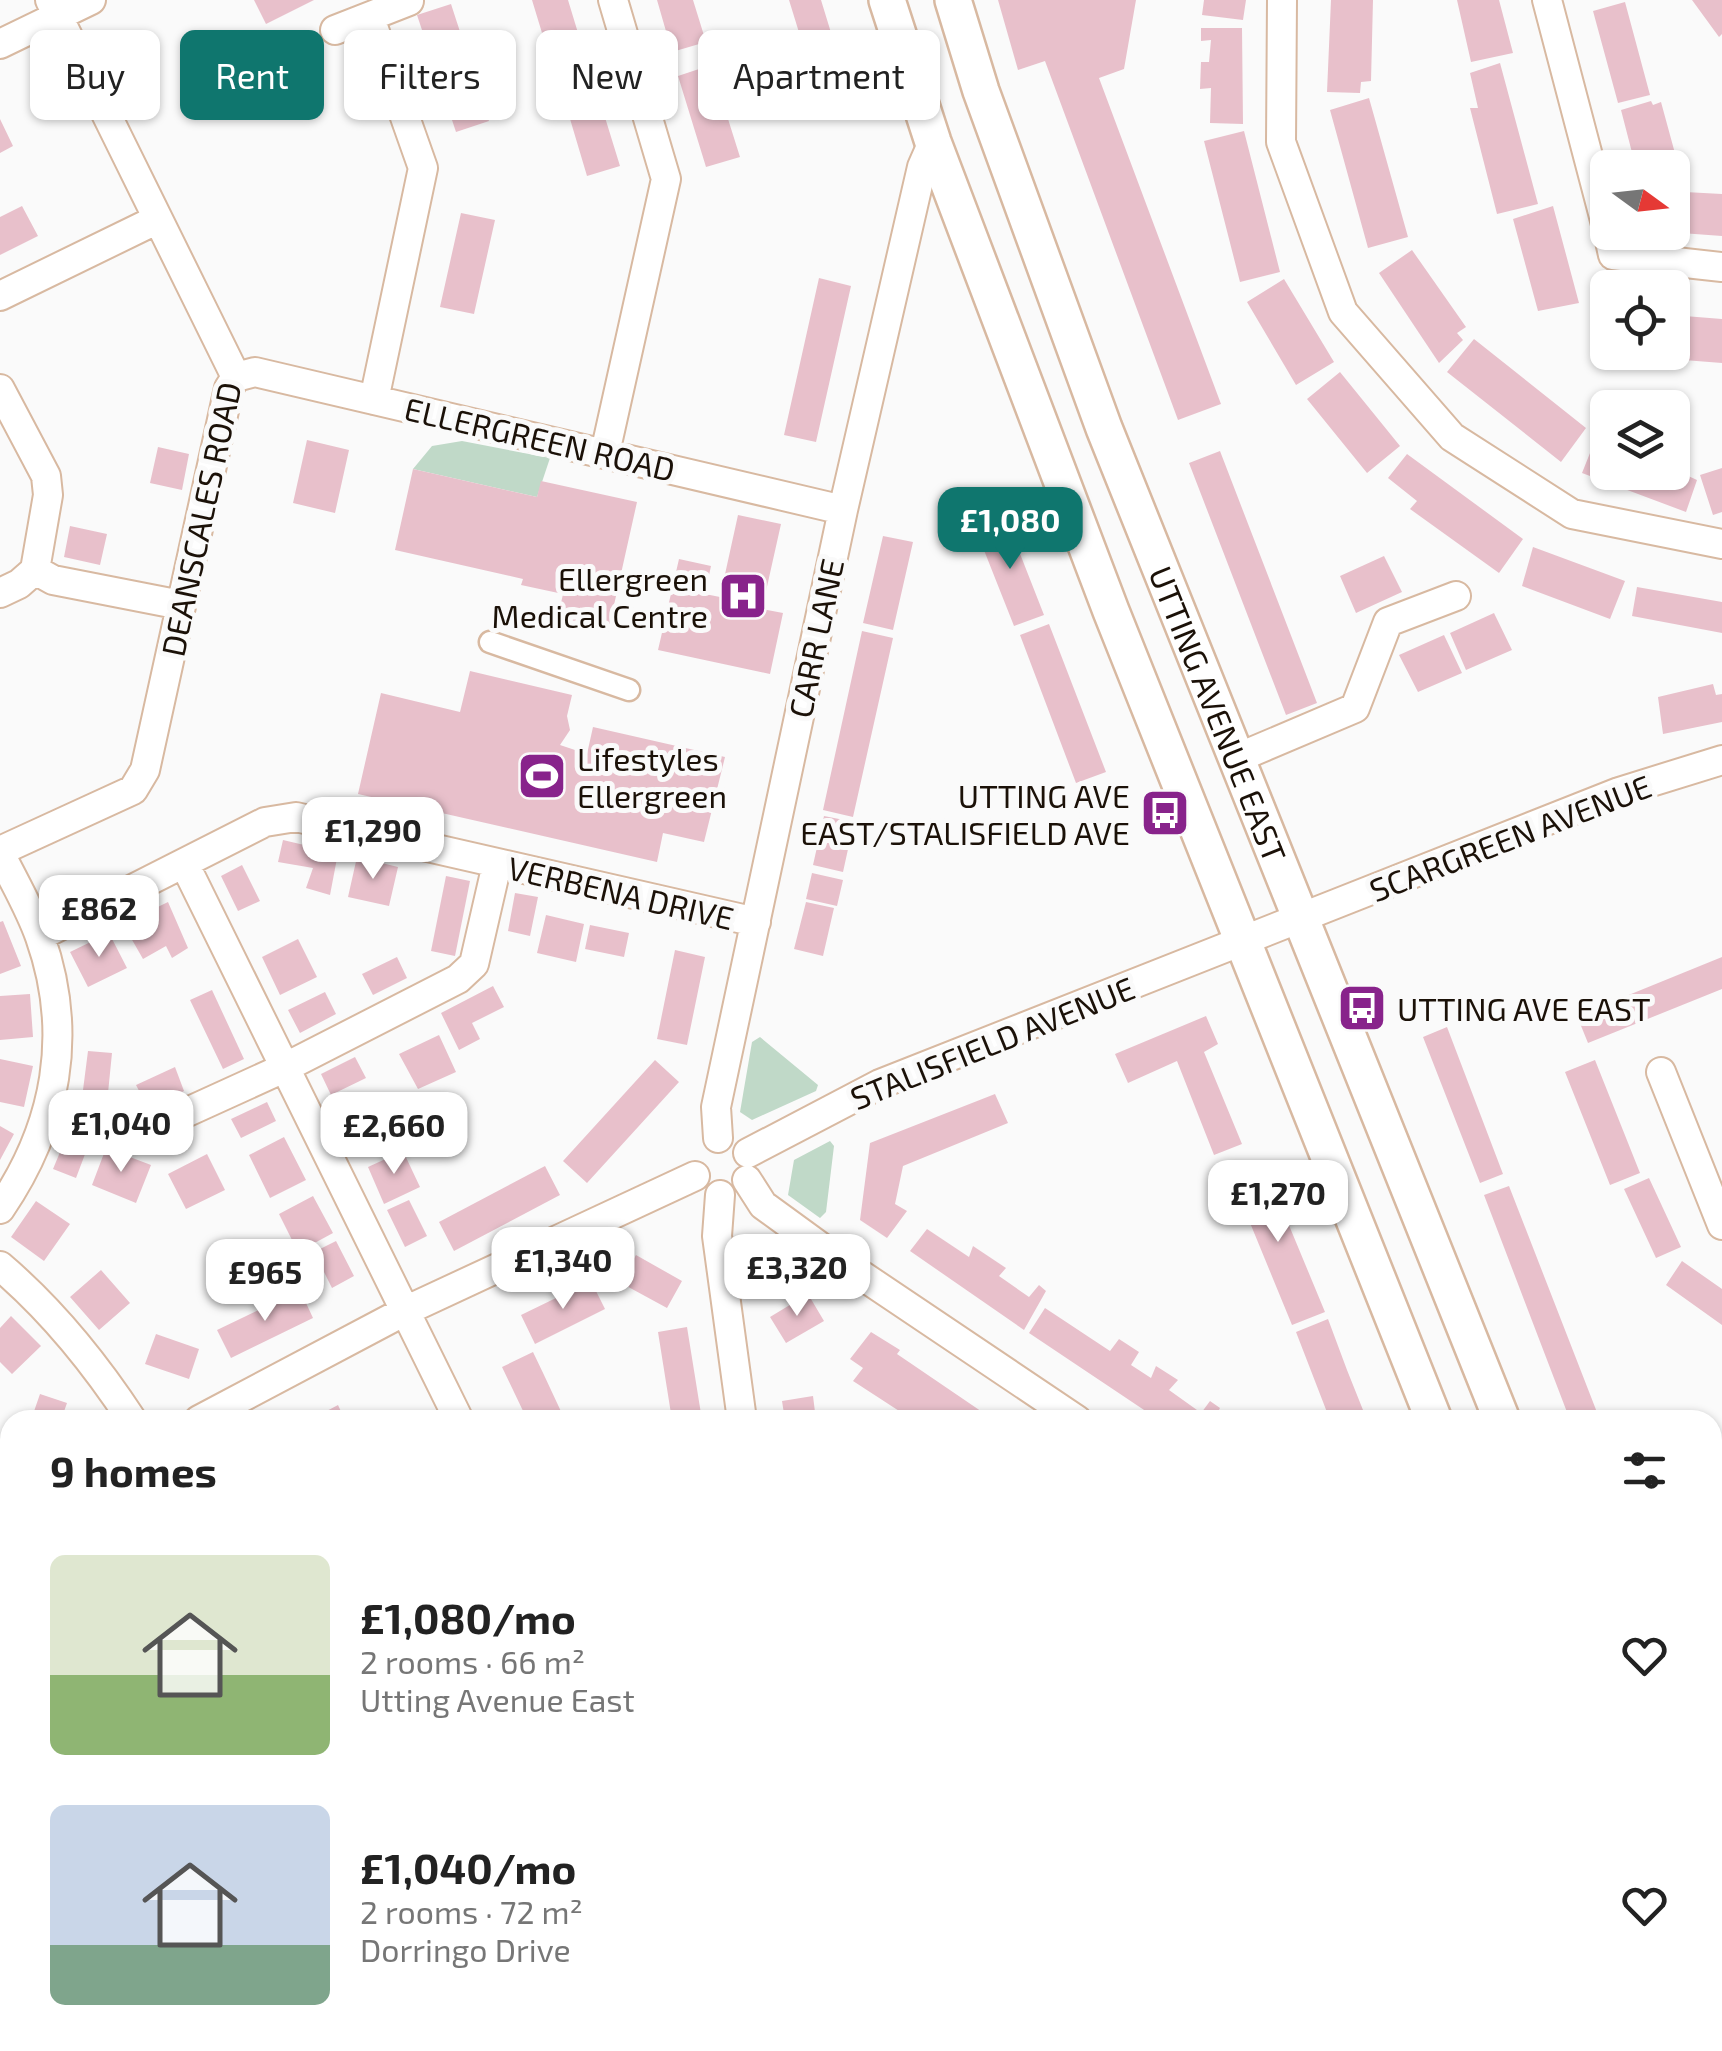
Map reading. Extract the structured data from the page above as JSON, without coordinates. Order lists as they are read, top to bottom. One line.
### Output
{"streets":{"street":["ELLERGREEN ROAD","DEANSCALES ROAD","CARR LANE","UTTING AVENUE EAST","SCARGREEN AVENUE","VERBENA DRIVE","STALISFIELD AVENUE"]},"crossings":[["ELLERGREEN ROAD","DEANSCALES ROAD"],["ELLERGREEN ROAD","CARR LANE"],["CARR LANE","UTTING AVENUE EAST"],["CARR LANE","VERBENA DRIVE"],["CARR LANE","STALISFIELD AVENUE"],["UTTING AVENUE EAST","SCARGREEN AVENUE"],["UTTING AVENUE EAST","STALISFIELD AVENUE"],["SCARGREEN AVENUE","STALISFIELD AVENUE"]],"places":{"hospital":["Ellergreen Medical Centre"],"sports":["Lifestyles Ellergreen"],"bus stop":["UTTING AVE EAST/STALISFIELD AVE","UTTING AVE EAST"]},"north":"right","page":{"chip":["Buy","Rent","Filters","New","Apartment"],"price":["£1,080","£1,290","£862","£1,040","£2,660","£1,270","£1,340","£3,320","£965"],"heading":"9 homes","list":[{"name":"£1,080/mo","note":"2 rooms · 66 m² · Utting Avenue East"},{"name":"£1,040/mo","note":"2 rooms · 72 m² · Dorringo Drive"}]}}
